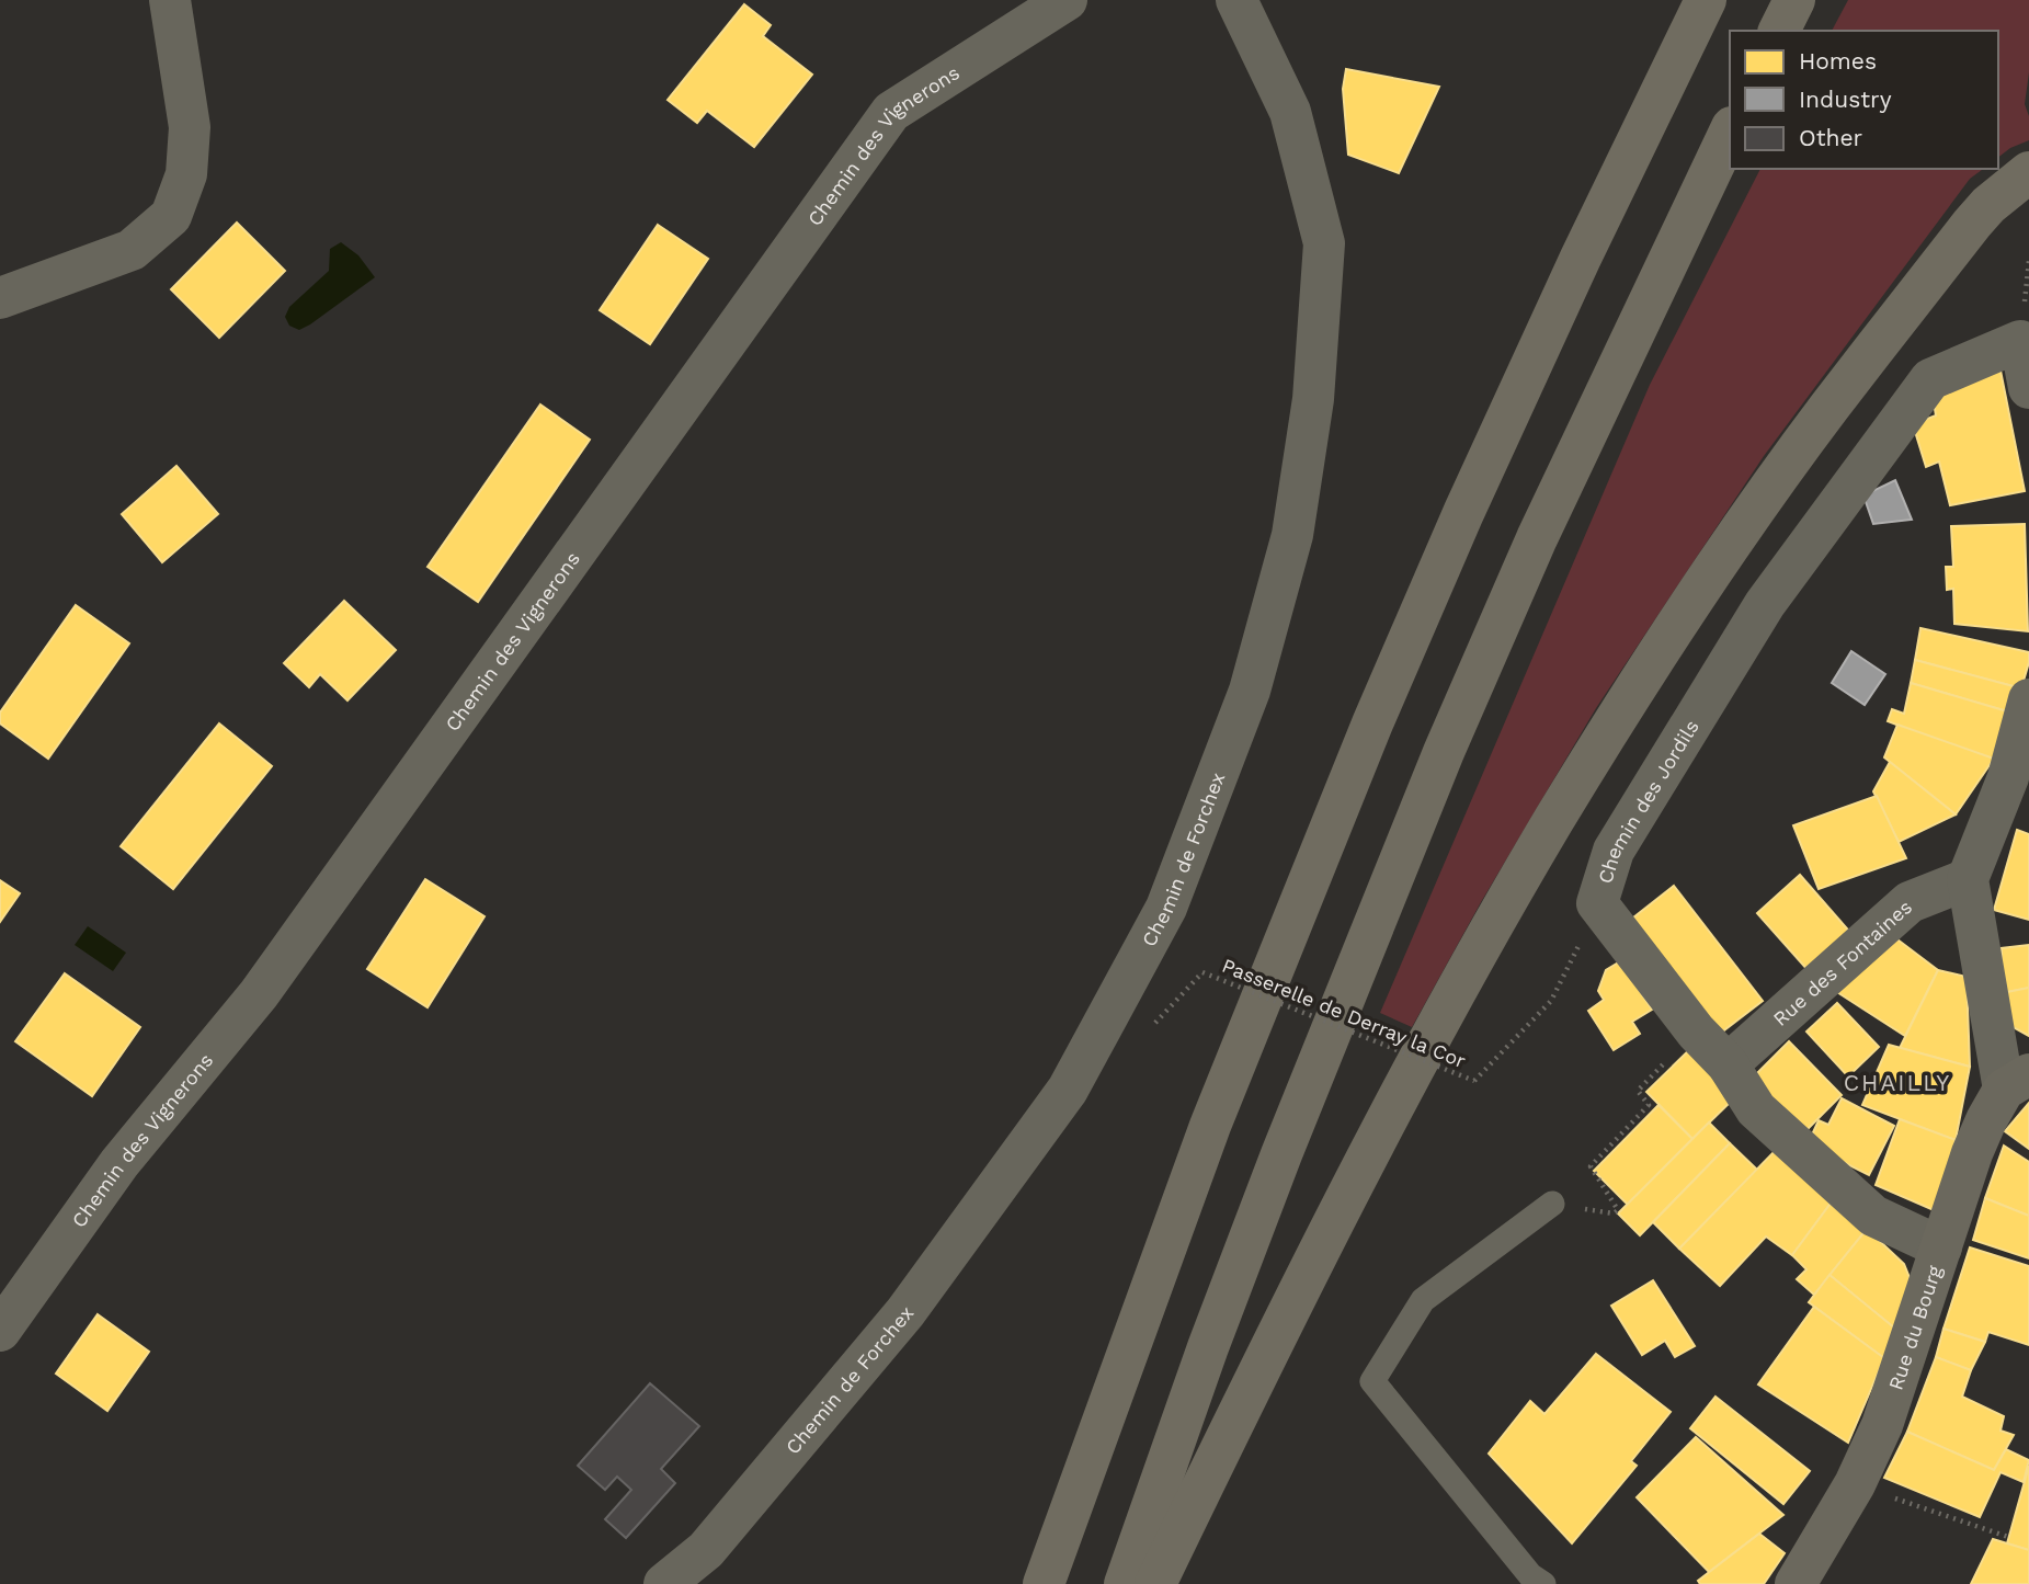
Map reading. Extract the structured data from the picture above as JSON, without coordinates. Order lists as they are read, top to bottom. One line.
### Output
{"streets":{"street":["Chemin des Vignerons","Chemin des Jordils","Chemin de Forchex","Rue des Fontaines","Rue du Bourg"],"path":["Passerelle de Derray la Cor"]},"crossings":[["Chemin des Jordils","Rue des Fontaines"],["Chemin des Jordils","Passerelle de Derray la Cor"],["Chemin des Jordils","Rue du Bourg"]],"districts":["CHAILLY"],"legend":["Homes","Industry","Other"]}
